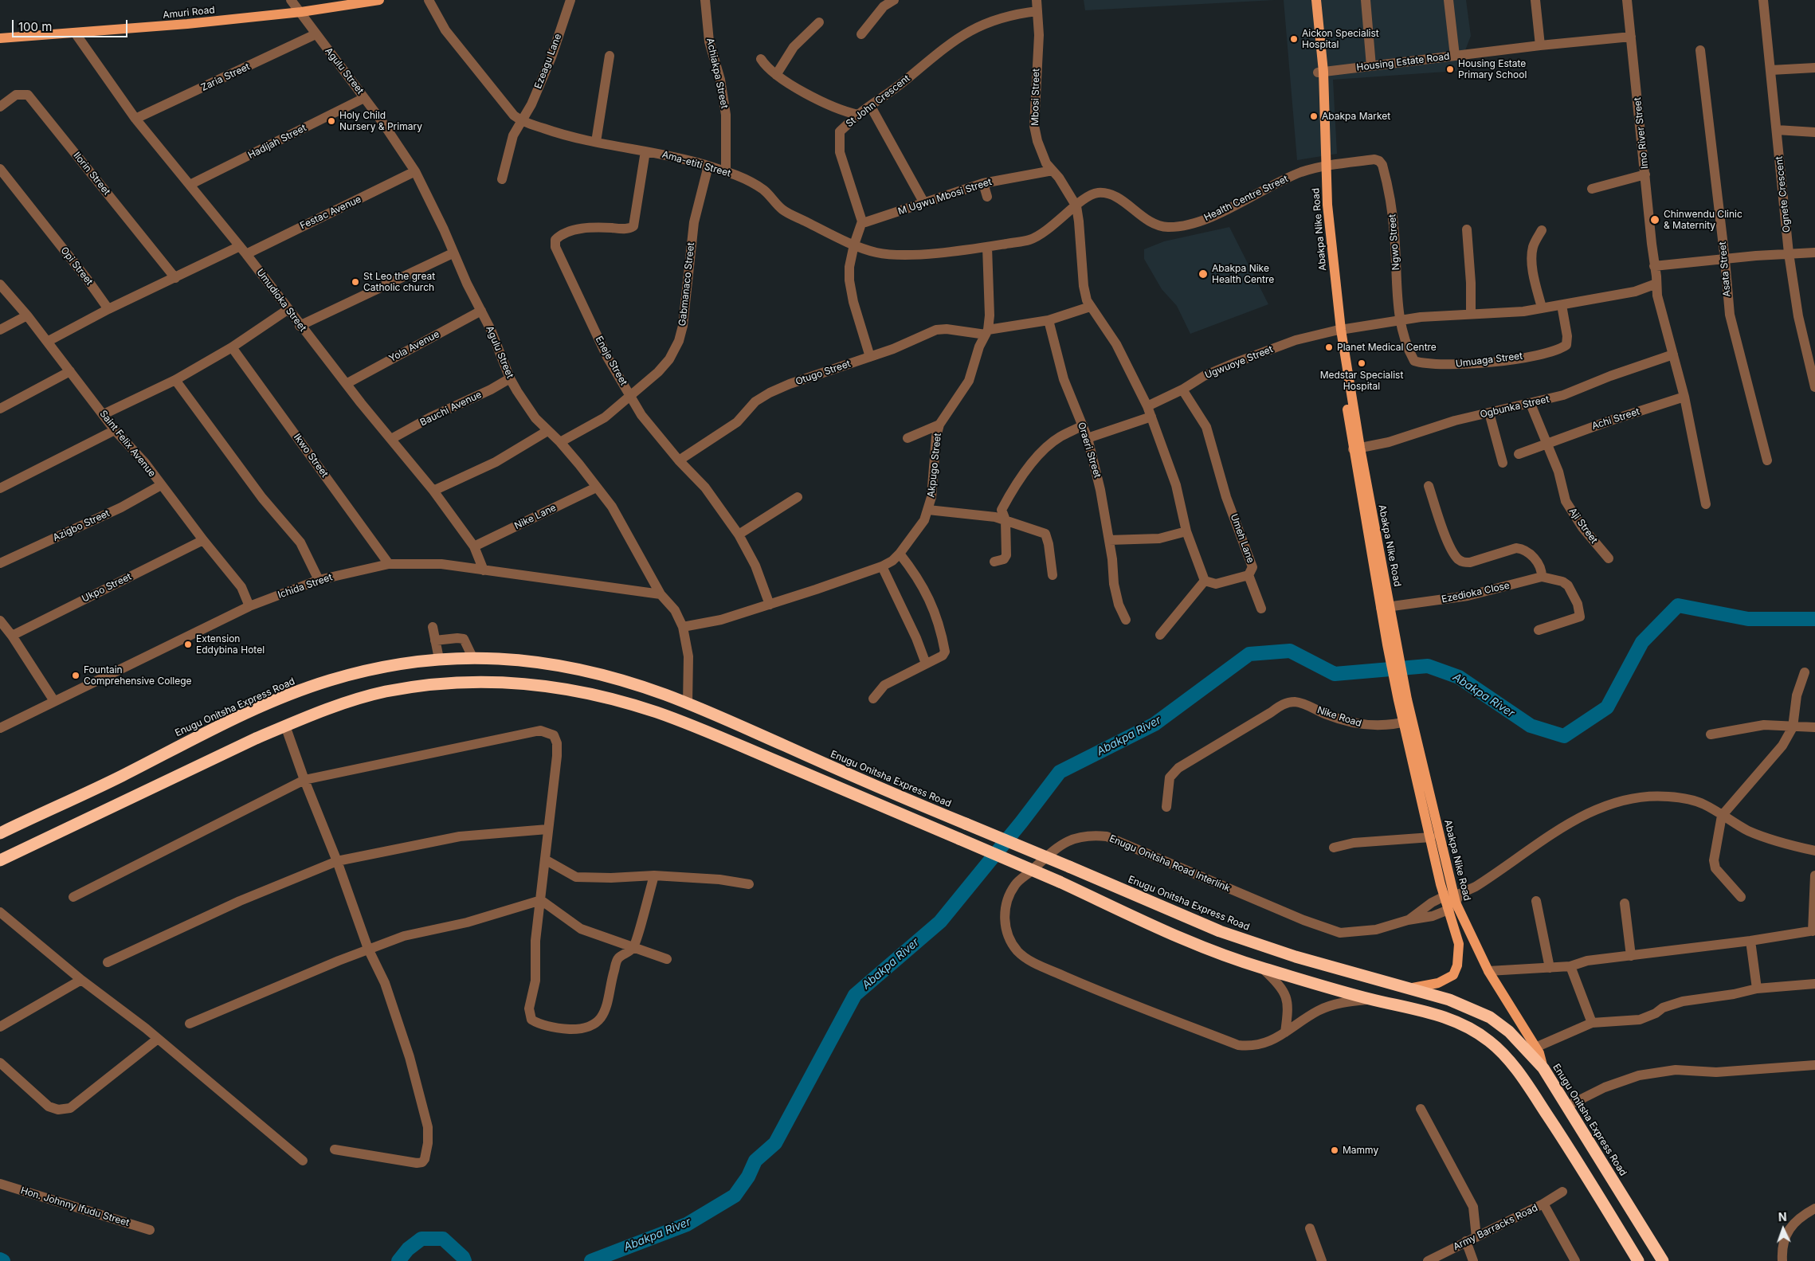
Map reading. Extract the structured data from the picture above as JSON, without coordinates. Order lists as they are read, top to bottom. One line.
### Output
{"streets":{"highway":["Enugu Onitsha Express Road"],"main road":["Amuri Road","Abakpa Nike Road"],"street":["Ezeagu Lane","Housing Estate Road","Agulu Street","Achiakpa Street","Zaria Street","Mbosi Street","St John Crescent","Imo River Street","Hadijah Street","Ama-etiti Street","Ilorin Street","Ognete Crescent","M Ugwu Mbosi Street","Health Centre Street","Festac Avenue","Ngwo Street","Opi Street","Asata Street","Gabmanaco Street","Umudioka Street","Yola Avenue","Umuaga Street","Eneje Street","Ugwuoye Street","Otugo Street","Ogbunka Street","Bauchi Avenue","Achi Street","Saint Felix Avenue","Oraeri Street","Ikwo Street","Akpugo Street","Nike Lane","Azigbo Street","Aji Street","Umeh Lane","Ichida Street","Ukpo Street","Ezedioka Close","Nike Road","Enugu Onitsha Road Interlink","Hon. Johnny Ifudu Street","Army Barracks Road"]},"crossings":[["Amuri Road","Agulu Street"],["Amuri Road","Umudioka Street"],["Ezeagu Lane","Ama-etiti Street"],["Housing Estate Road","Imo River Street"],["Housing Estate Road","Abakpa Nike Road"],["Agulu Street","Zaria Street"],["Agulu Street","Hadijah Street"],["Agulu Street","Festac Avenue"],["Agulu Street","Gabmanaco Street"],["Agulu Street","Yola Avenue"],["Agulu Street","Bauchi Avenue"],["Agulu Street","Akpugo Street"],["Agulu Street","Nike Lane"],["Agulu Street","Ichida Street"],["Agulu Street","Enugu Onitsha Express Road"],["Achiakpa Street","Ama-etiti Street"],["Zaria Street","Umudioka Street"],["Mbosi Street","St John Crescent"],["Mbosi Street","Ama-etiti Street"],["Mbosi Street","M Ugwu Mbosi Street"],["St John Crescent","M Ugwu Mbosi Street"],["Imo River Street","Ogbunka Street"],["Imo River Street","Achi Street"],["Hadijah Street","Umudioka Street"],["Ama-etiti Street","Health Centre Street"],["Ama-etiti Street","Gabmanaco Street"],["Ama-etiti Street","Eneje Street"],["Ama-etiti Street","Akpugo Street"],["Ilorin Street","Festac Avenue"],["Health Centre Street","Abakpa Nike Road"],["Health Centre Street","Ngwo Street"],["Festac Avenue","Opi Street"],["Festac Avenue","Umudioka Street"],["Abakpa Nike Road","Ugwuoye Street"],["Abakpa Nike Road","Ogbunka Street"],["Abakpa Nike Road","Ezedioka Close"],["Abakpa Nike Road","Enugu Onitsha Express Road"],["Abakpa Nike Road","Nike Road"],["Abakpa Nike Road","Enugu Onitsha Road Interlink"],["Ngwo Street","Umuaga Street"],["Gabmanaco Street","Eneje Street"],["Umudioka Street","Yola Avenue"],["Umudioka Street","Bauchi Avenue"],["Umudioka Street","Nike Lane"],["Umudioka Street","Ichida Street"],["Eneje Street","Otugo Street"],["Eneje Street","Akpugo Street"],["Ugwuoye Street","Umeh Lane"],["Otugo Street","Oraeri Street"],["Otugo Street","Akpugo Street"],["Ogbunka Street","Aji Street"],["Achi Street","Aji Street"],["Saint Felix Avenue","Azigbo Street"],["Saint Felix Avenue","Ichida Street"],["Saint Felix Avenue","Ukpo Street"],["Ikwo Street","Ichida Street"]],"water":["Abakpa River"],"places":["Aickon Specialist Hospital","Housing Estate Primary School","Abakpa Market","Holy Child Nursery & Primary","Chinwendu Clinic & Maternity","Abakpa Nike Health Centre","St Leo the great Catholic church","Planet Medical Centre","Medstar Specialist Hospital","Extension Eddybina Hotel","Fountain Comprehensive College","Mammy"],"scale_bar":"100 m","north":"top"}
